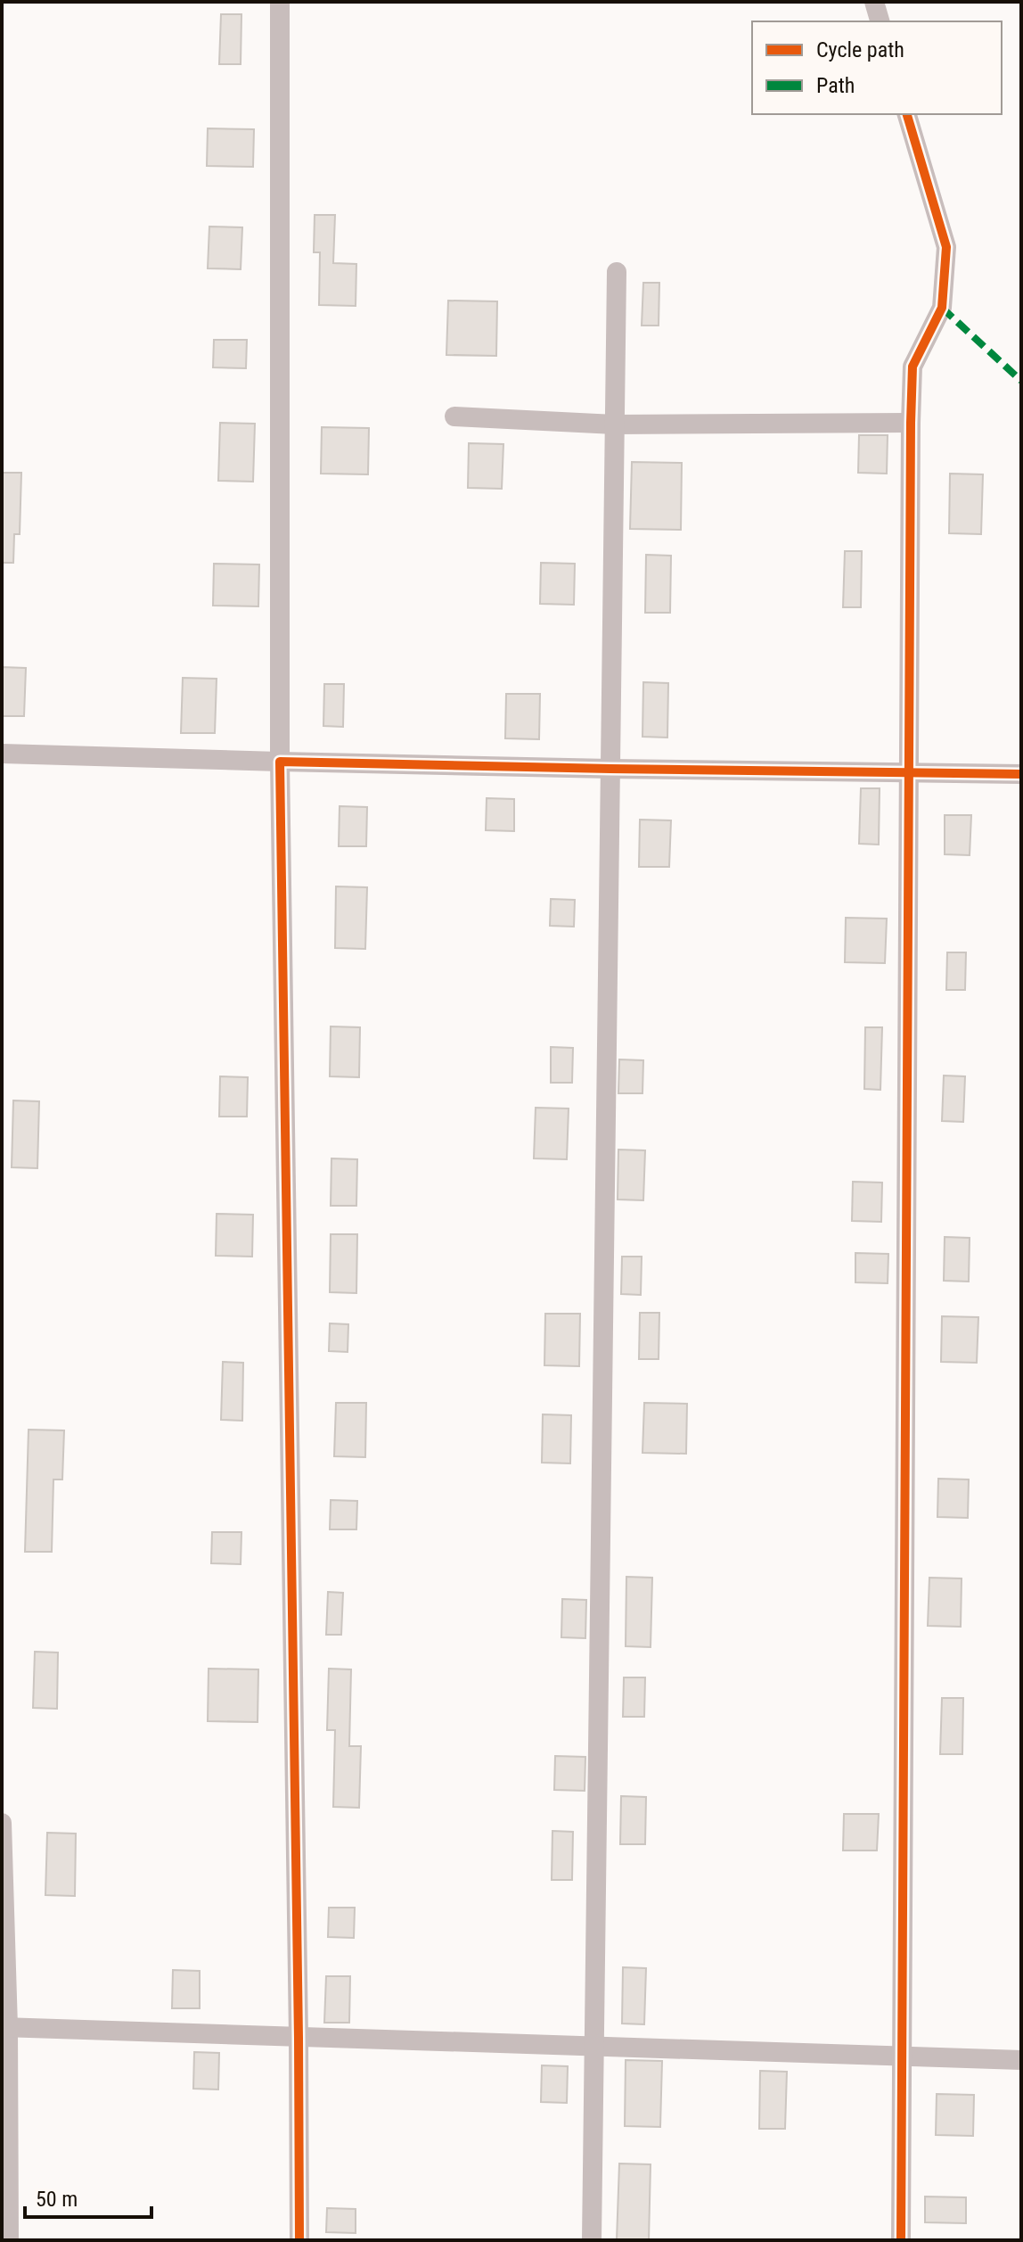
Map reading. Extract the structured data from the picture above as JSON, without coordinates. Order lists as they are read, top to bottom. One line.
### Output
{"legend":["Cycle path","Path"],"scale_bar":"50 m"}
